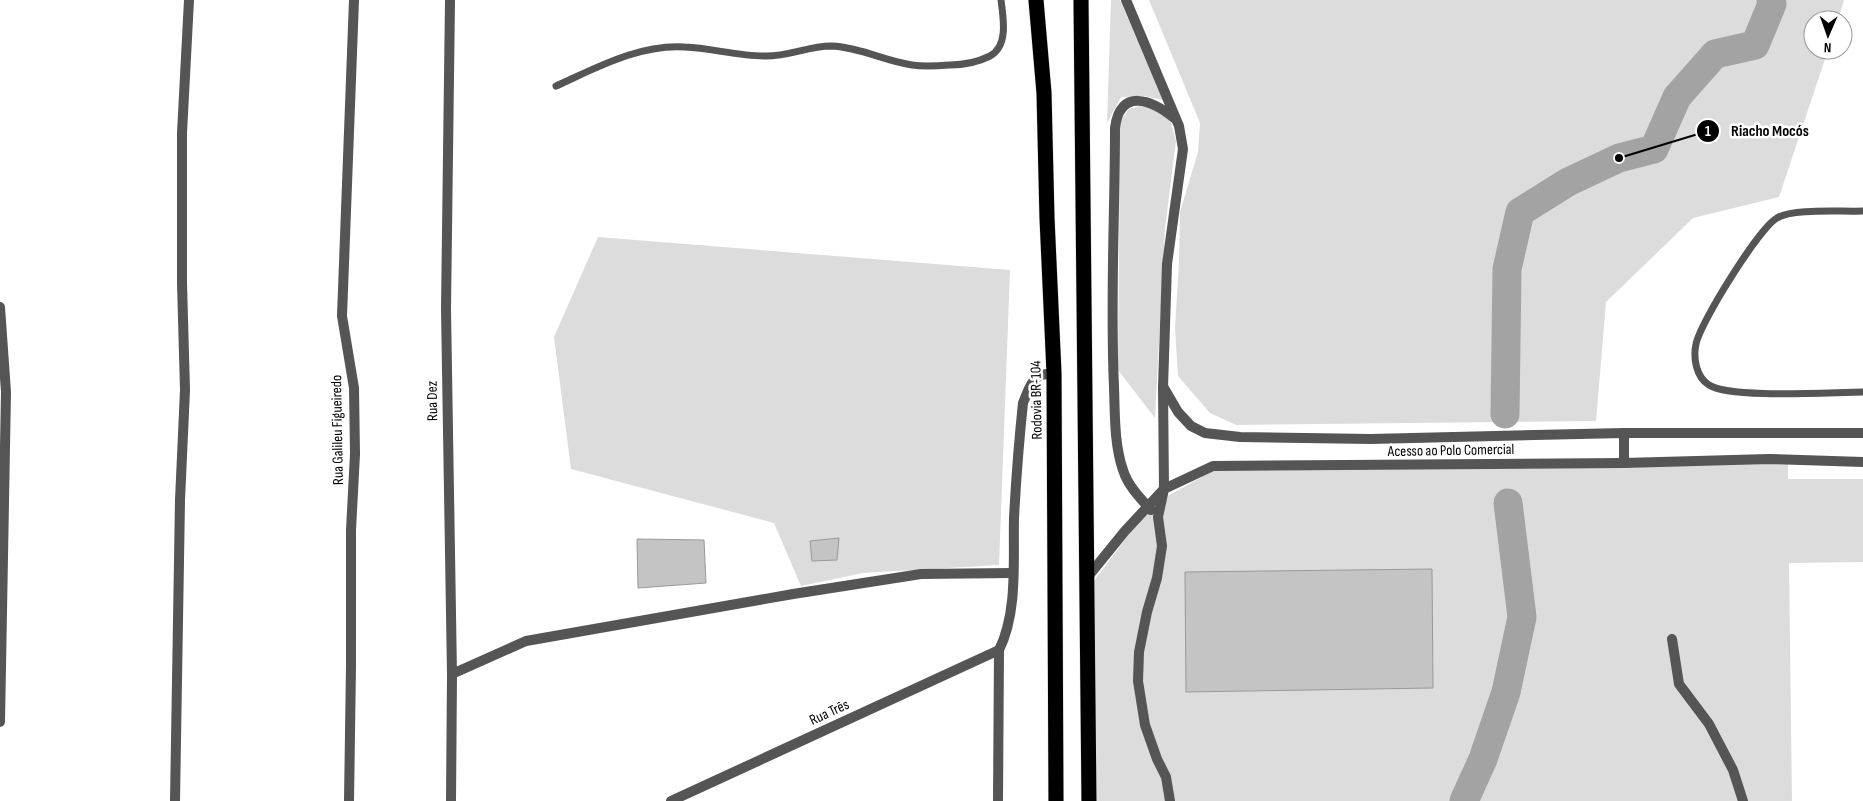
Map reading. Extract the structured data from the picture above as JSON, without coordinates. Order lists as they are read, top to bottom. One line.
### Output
{"streets":{"highway":["Rodovia BR-104"],"street":["Rua Dez","Rua Galileu Figueiredo","Acesso ao Polo Comercial","Rua Três"]},"places":["Riacho Mocós"],"north":"bottom"}
